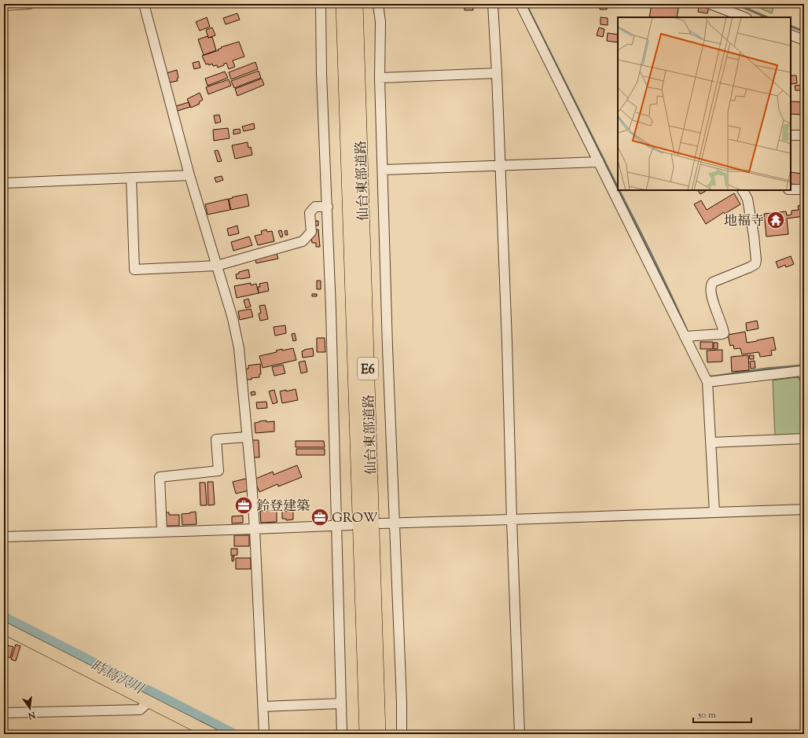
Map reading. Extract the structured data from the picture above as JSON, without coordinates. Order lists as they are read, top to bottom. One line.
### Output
{"streets":{"highway":["仙台東部道路","E6"]},"water":["時鳥沢川"],"places":{"temple":["地福寺"],"office":["鈴登建築","GROW"]},"scale_bar":"50 m","north":"bottom"}
